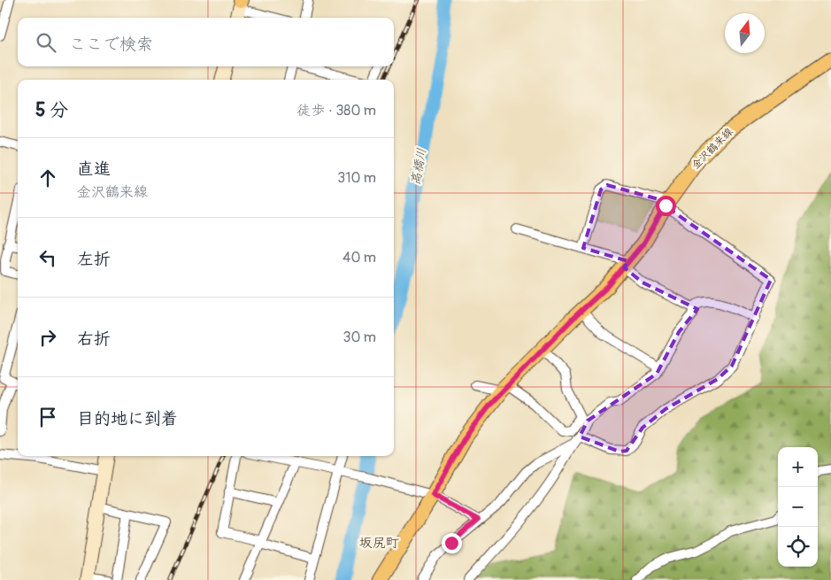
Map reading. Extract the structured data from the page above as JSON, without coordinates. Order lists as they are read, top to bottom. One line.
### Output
{"streets":{"main road":["金沢鶴来線"]},"districts":["坂尻町"],"water":["高橋川"],"north":"top","page":{"search":"ここで検索","heading":["5 分","徒歩 · 380 m"],"list":[["直進","金沢鶴来線","310 m"],["左折","40 m"],["右折","30 m"],"目的地に到着"],"map_buttons":["+","−"]}}
